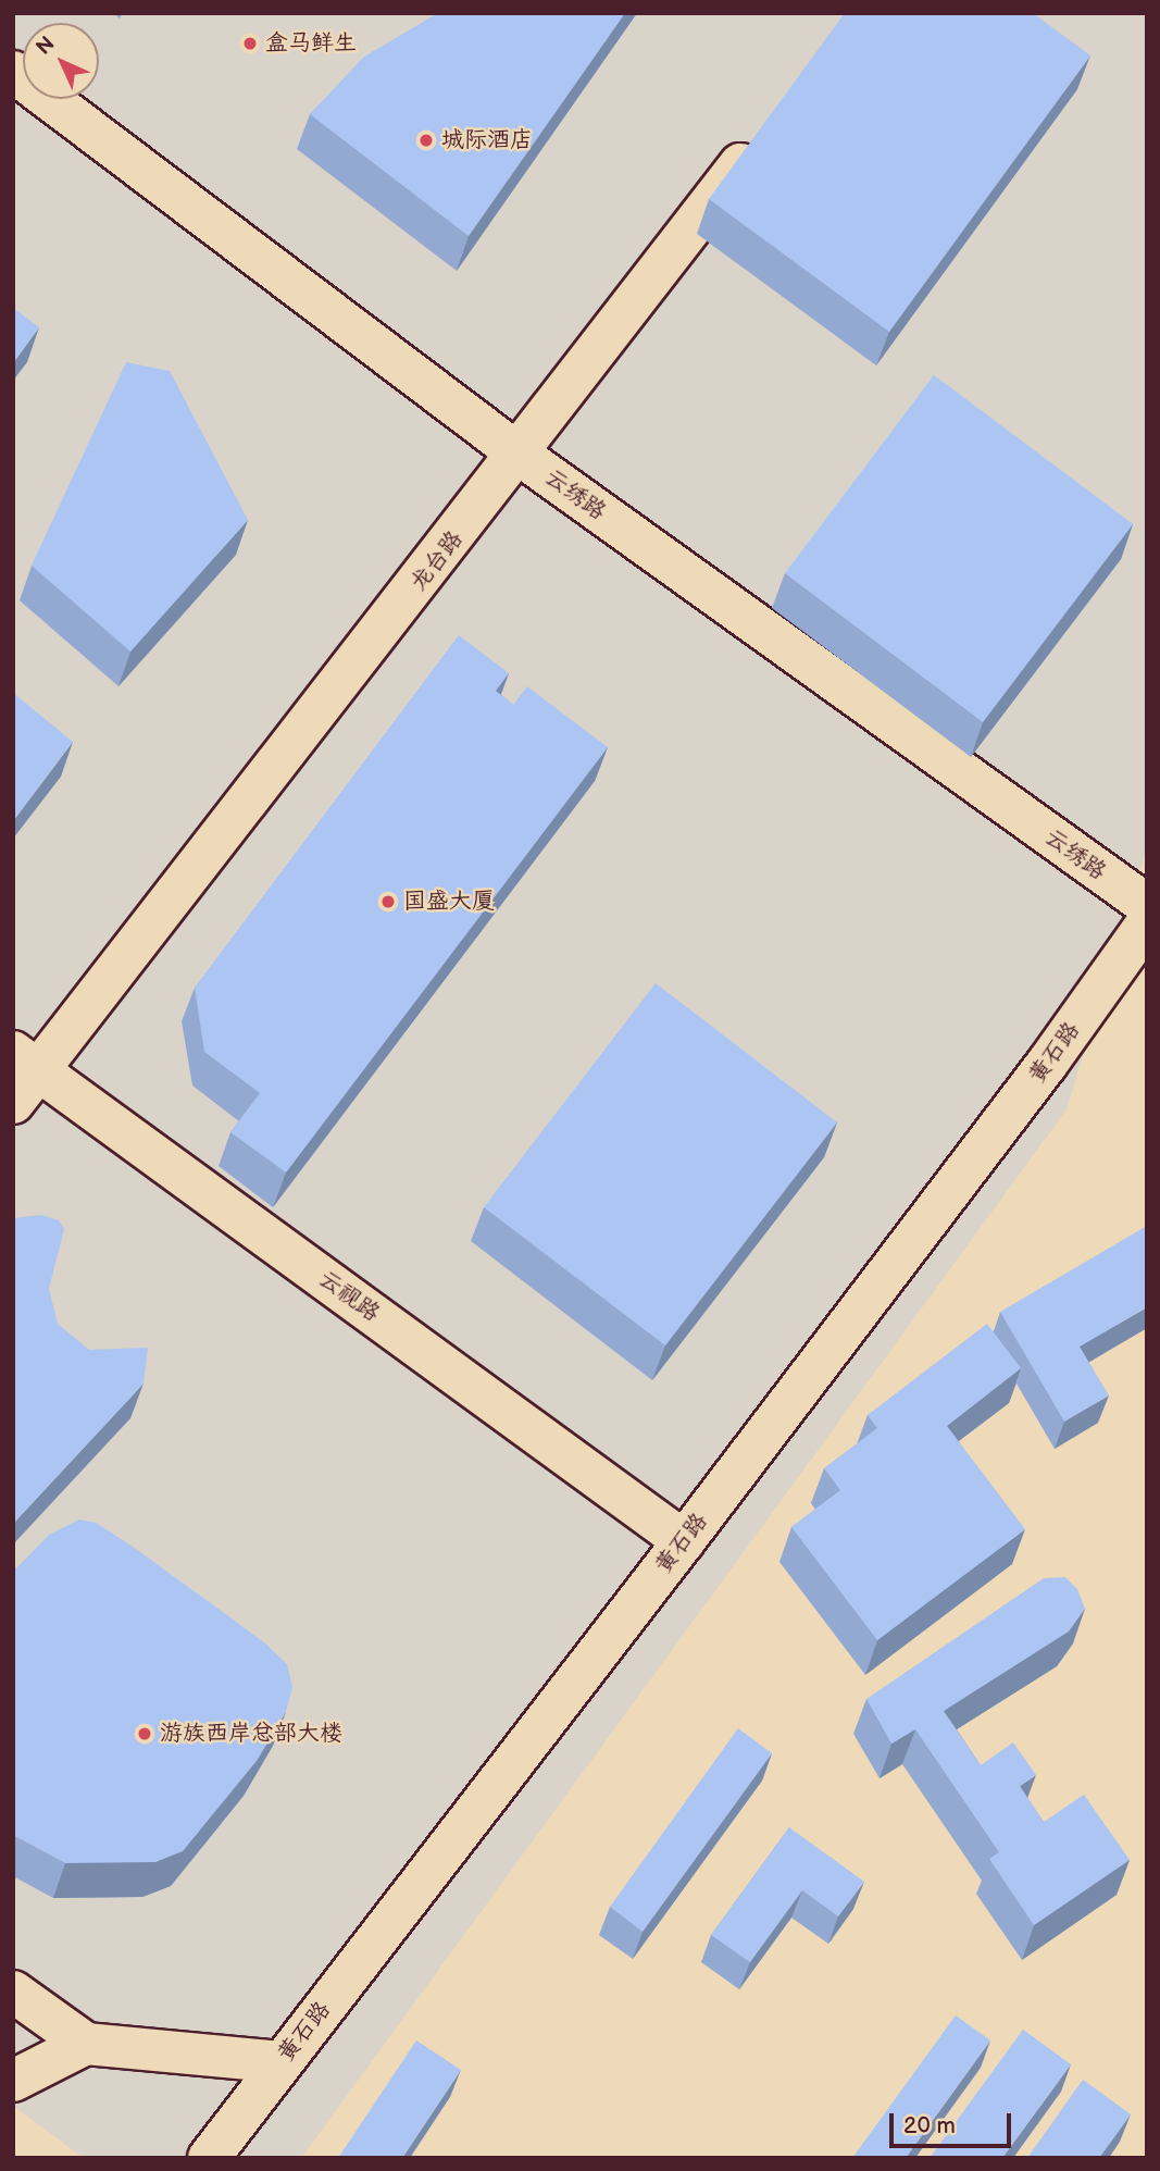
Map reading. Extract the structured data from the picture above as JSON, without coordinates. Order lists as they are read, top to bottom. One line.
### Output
{"streets":{"street":["云绣路","龙台路","黄石路","云视路"]},"crossings":[["云绣路","龙台路"],["龙台路","云视路"],["黄石路","云视路"]],"places":["盒马鲜生","城际酒店","国盛大厦","游族西岸总部大楼"],"scale_bar":"20 m","north":"top left"}
